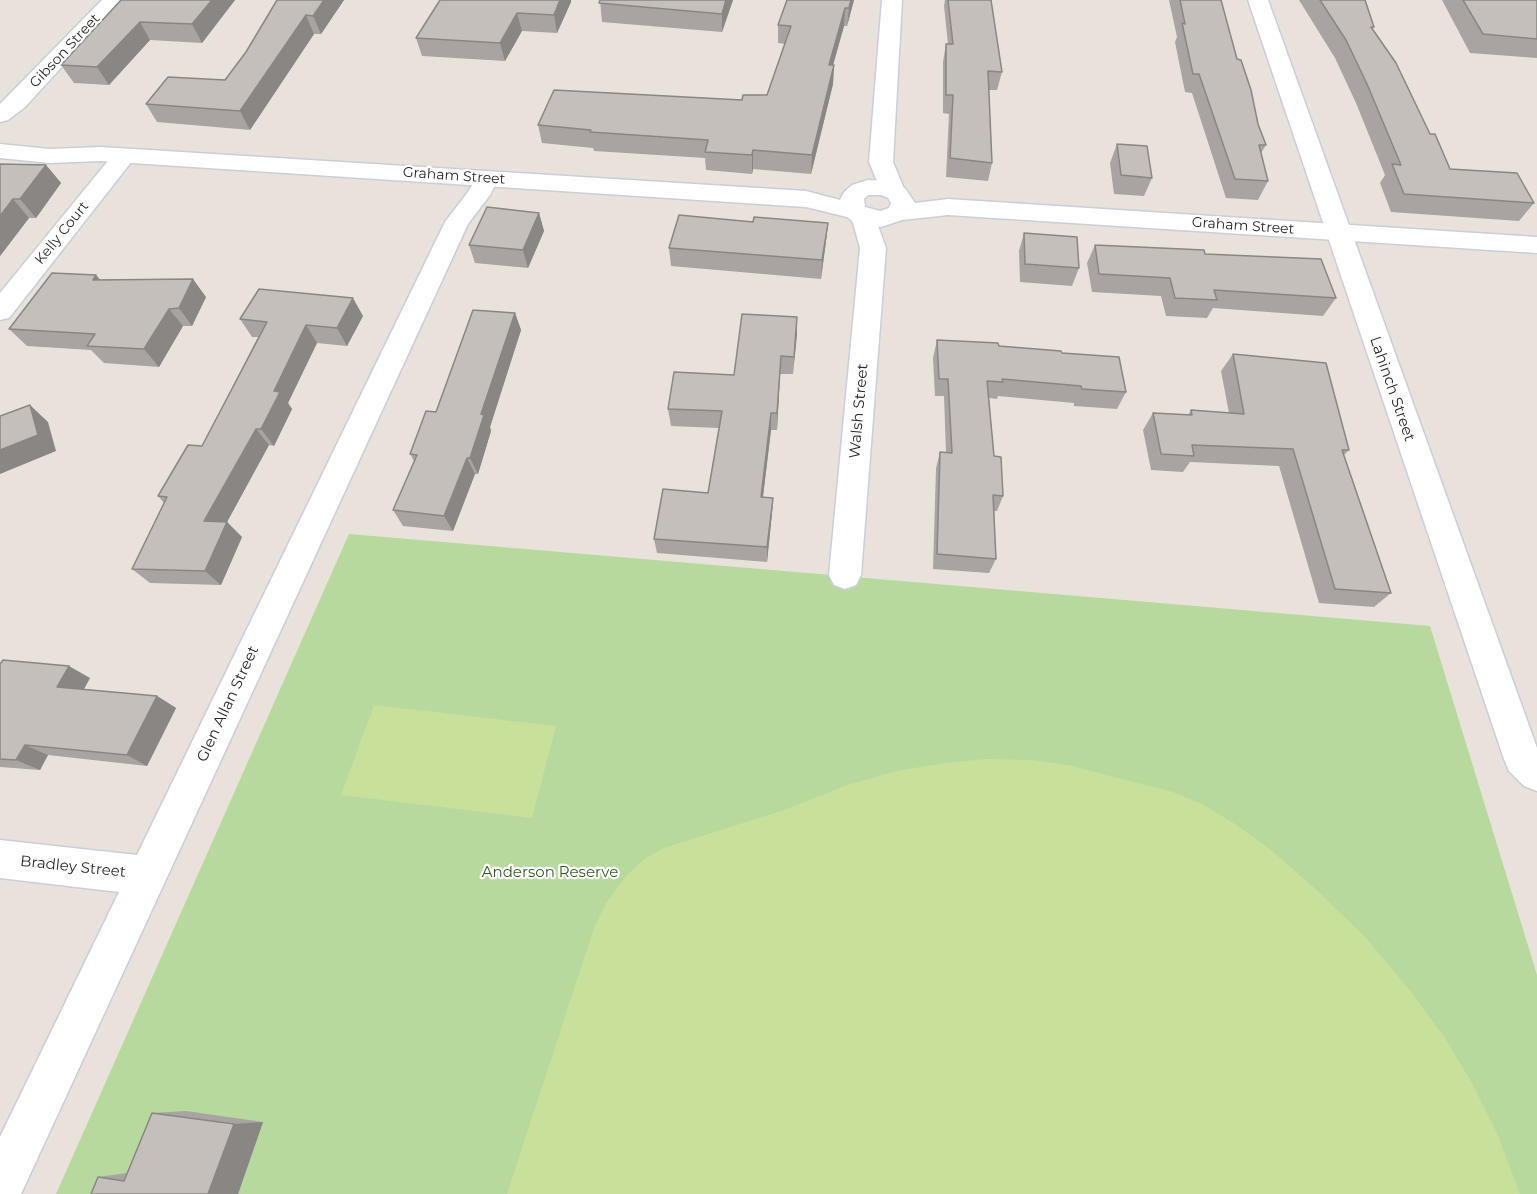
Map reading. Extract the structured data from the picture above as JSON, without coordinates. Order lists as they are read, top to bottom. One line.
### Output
{"streets":{"street":["Gibson Street","Graham Street","Kelly Court","Lahinch Street","Walsh Street","Glen Allan Street","Bradley Street"]},"crossings":[["Graham Street","Kelly Court"],["Graham Street","Lahinch Street"],["Graham Street","Walsh Street"],["Graham Street","Glen Allan Street"],["Glen Allan Street","Bradley Street"]],"parks":["Anderson Reserve"]}
